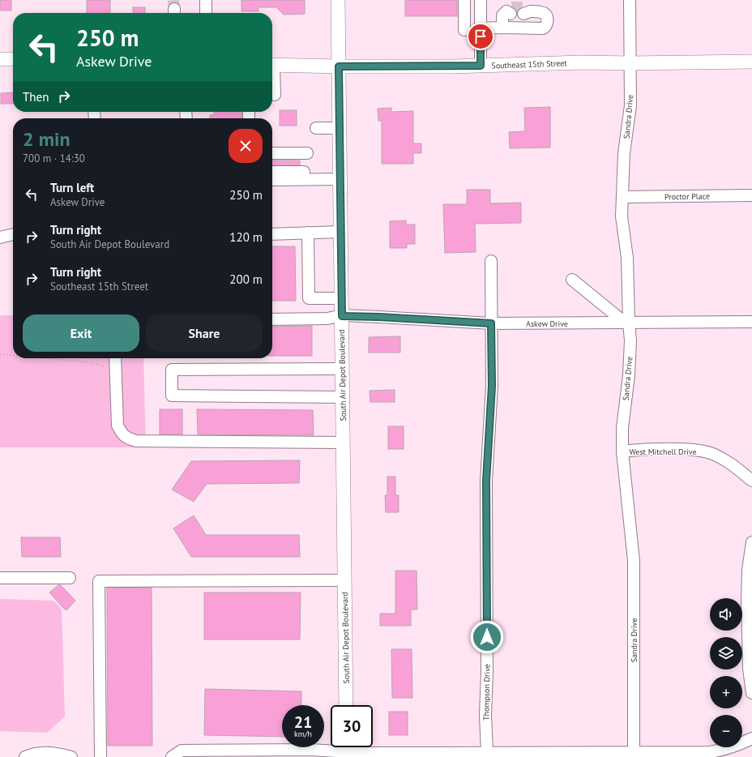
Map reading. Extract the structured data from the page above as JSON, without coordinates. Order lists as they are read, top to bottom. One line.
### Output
{"streets":{"main road":["Southeast 15th Street","South Air Depot Boulevard"],"street":["Sandra Drive","Proctor Place","Askew Drive","West Mitchell Drive","Thompson Drive"]},"crossings":[["Southeast 15th Street","Sandra Drive"],["Southeast 15th Street","South Air Depot Boulevard"],["Sandra Drive","Proctor Place"],["Sandra Drive","Askew Drive"],["Sandra Drive","West Mitchell Drive"],["Askew Drive","South Air Depot Boulevard"],["Askew Drive","Thompson Drive"]],"page":{"turn":["250 m","Askew Drive"],"then":"Then","heading":["2 min","700 m · 14:30"],"list":[{"name":"Turn left","note":"Askew Drive","value":"250 m"},{"name":"Turn right","note":"South Air Depot Boulevard","value":"120 m"},{"name":"Turn right","note":"Southeast 15th Street","value":"200 m"}],"buttons":["Exit","Share"],"map_buttons":["+","−"],"speed":"21 km/h","limit":"30"}}
